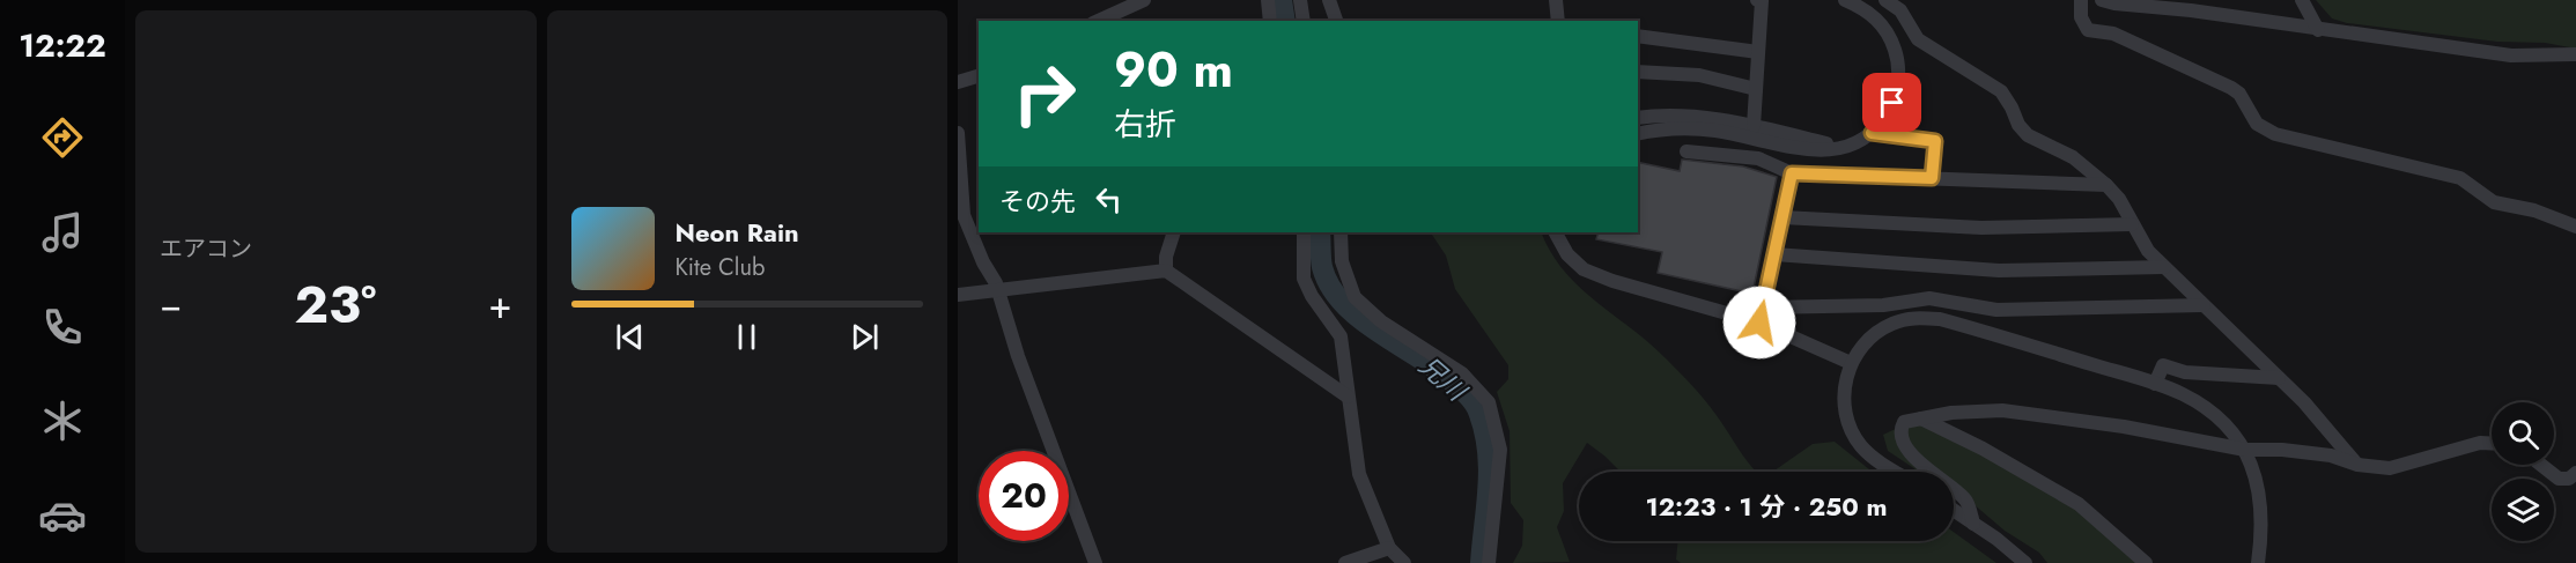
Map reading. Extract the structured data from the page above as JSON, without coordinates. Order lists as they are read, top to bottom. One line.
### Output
{"water":["兄川"],"page":{"tabs":"12:22","tile":"エアコン","turn":["90 m","右折"],"then":"その先","song":["Neon Rain","Kite Club"],"heat":["−","23°","+"],"limit":"20","trip":"12:23 · 1 分 · 250 m"}}
